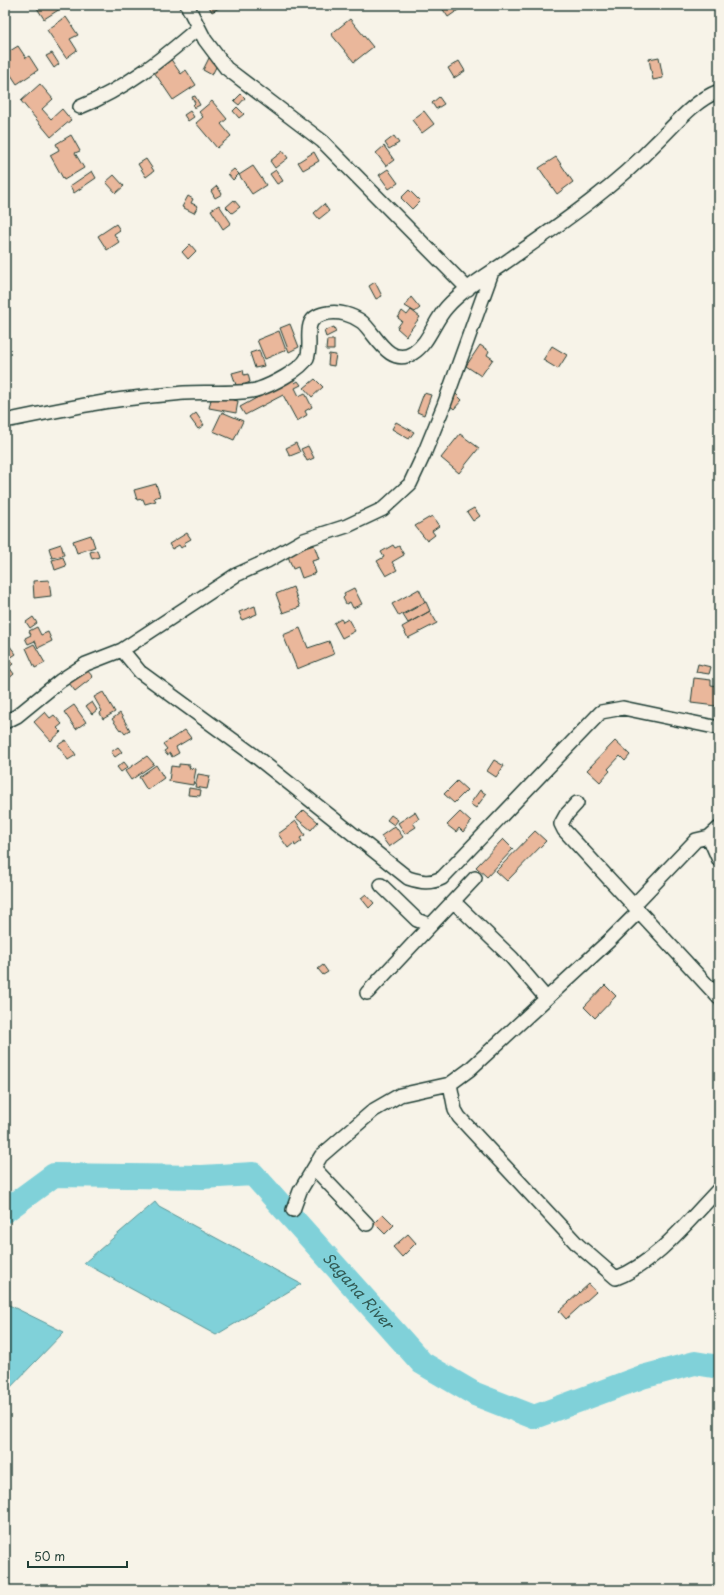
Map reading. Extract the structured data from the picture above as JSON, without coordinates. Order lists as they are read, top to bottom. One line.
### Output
{"water":["Sagana River"],"scale_bar":"50 m"}
